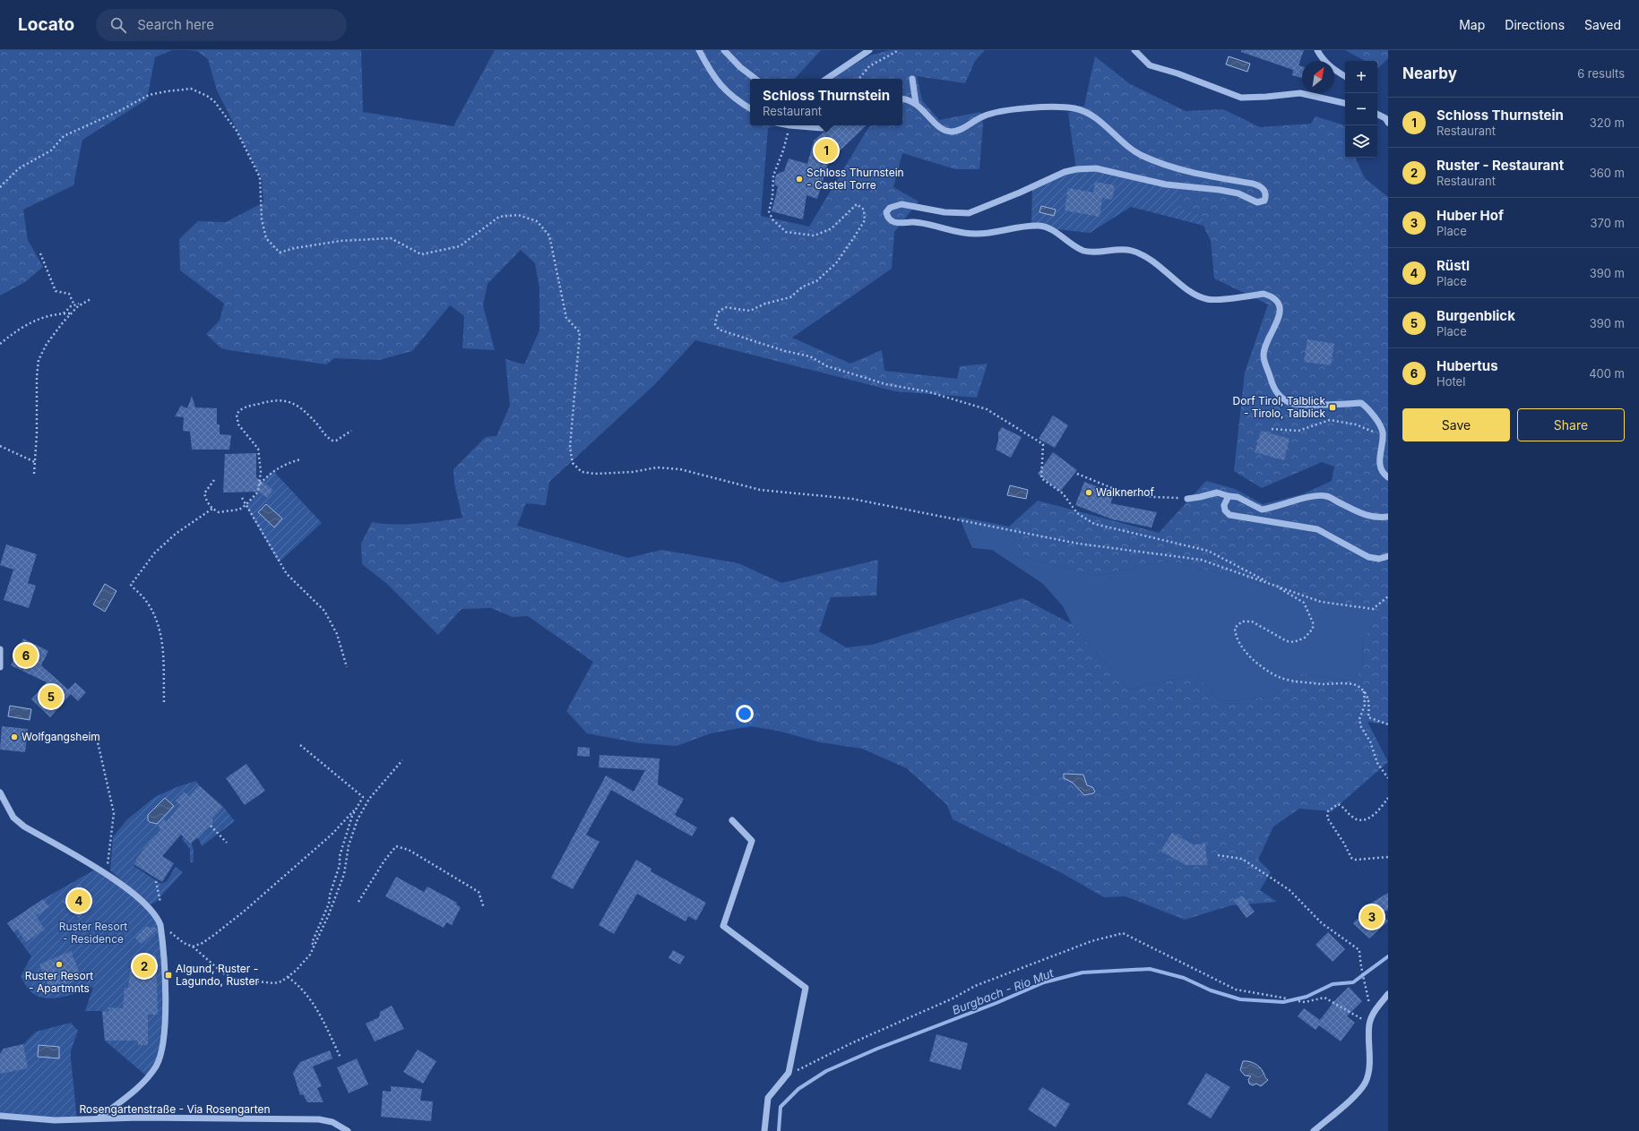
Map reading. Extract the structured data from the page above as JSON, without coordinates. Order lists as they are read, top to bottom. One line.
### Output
{"streets":{"street":["Rosengartenstraße - Via Rosengarten"]},"water":["Burgbach - Rio Mut"],"parks":["Ruster Resort - Residence"],"places":{"other":["Schloss Thurnstein - Castel Torre","Walknerhof","Wolfgangsheim","Ruster Resort - Apartmnts"],"transit":["Dorf Tirol, Talblick - Tirolo, Talblick","Algund, Ruster - Lagundo, Ruster"]},"north":"top right","page":{"header":"Locato","search":"Search here","nav":["Map","Directions","Saved"],"heading":["Nearby","6 results"],"map_buttons":["+","−"],"popup":["Schloss Thurnstein","Restaurant"],"list":[{"mark":"1","name":"Schloss Thurnstein","note":"Restaurant","value":"320 m"},{"mark":"2","name":"Ruster - Restaurant","note":"Restaurant","value":"360 m"},{"mark":"3","name":"Huber Hof","note":"Place","value":"370 m"},{"mark":"4","name":"Rüstl","note":"Place","value":"390 m"},{"mark":"5","name":"Burgenblick","note":"Place","value":"390 m"},{"mark":"6","name":"Hubertus","note":"Hotel","value":"400 m"}],"pins":["1","6","5","4","3","2"],"buttons":["Save","Share"]}}
